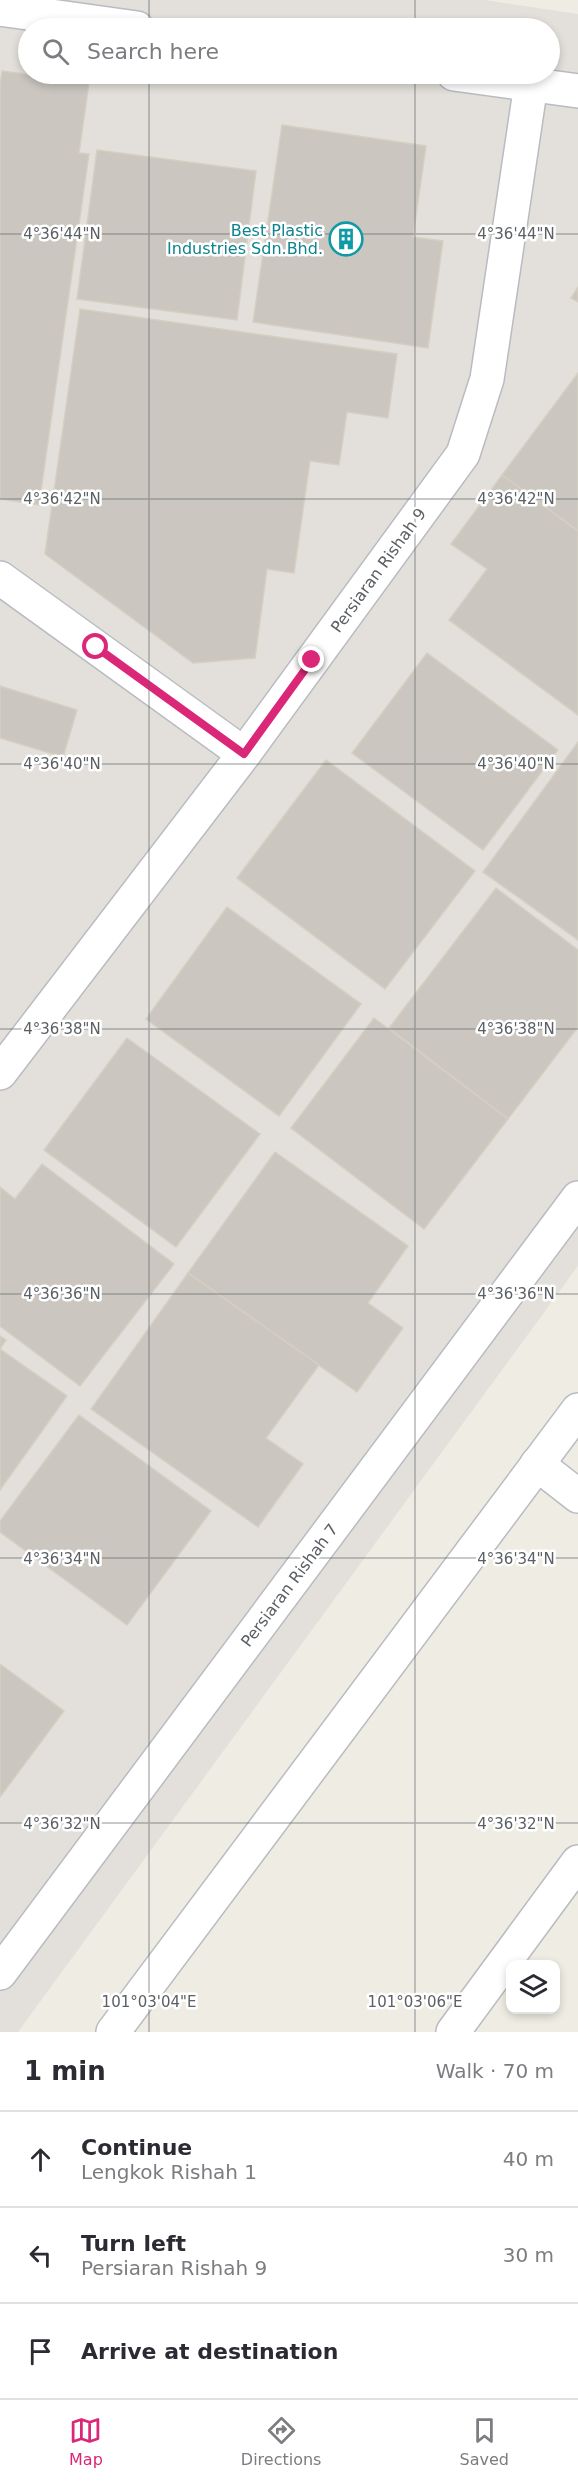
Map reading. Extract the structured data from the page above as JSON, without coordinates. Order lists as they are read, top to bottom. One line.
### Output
{"streets":{"street":["Persiaran Rishah 9","Persiaran Rishah 7"]},"places":{"building":["Best Plastic Industries Sdn.Bhd."]},"page":{"search":"Search here","heading":["1 min","Walk · 70 m"],"list":[["Continue","Lengkok Rishah 1","40 m"],["Turn left","Persiaran Rishah 9","30 m"],"Arrive at destination"],"nav":["Map","Directions","Saved"]},"coordinates":["4°36'44\"N","4°36'42\"N","4°36'40\"N","4°36'38\"N","4°36'36\"N","4°36'34\"N","4°36'32\"N","101°03'04\"E","101°03'06\"E"]}
